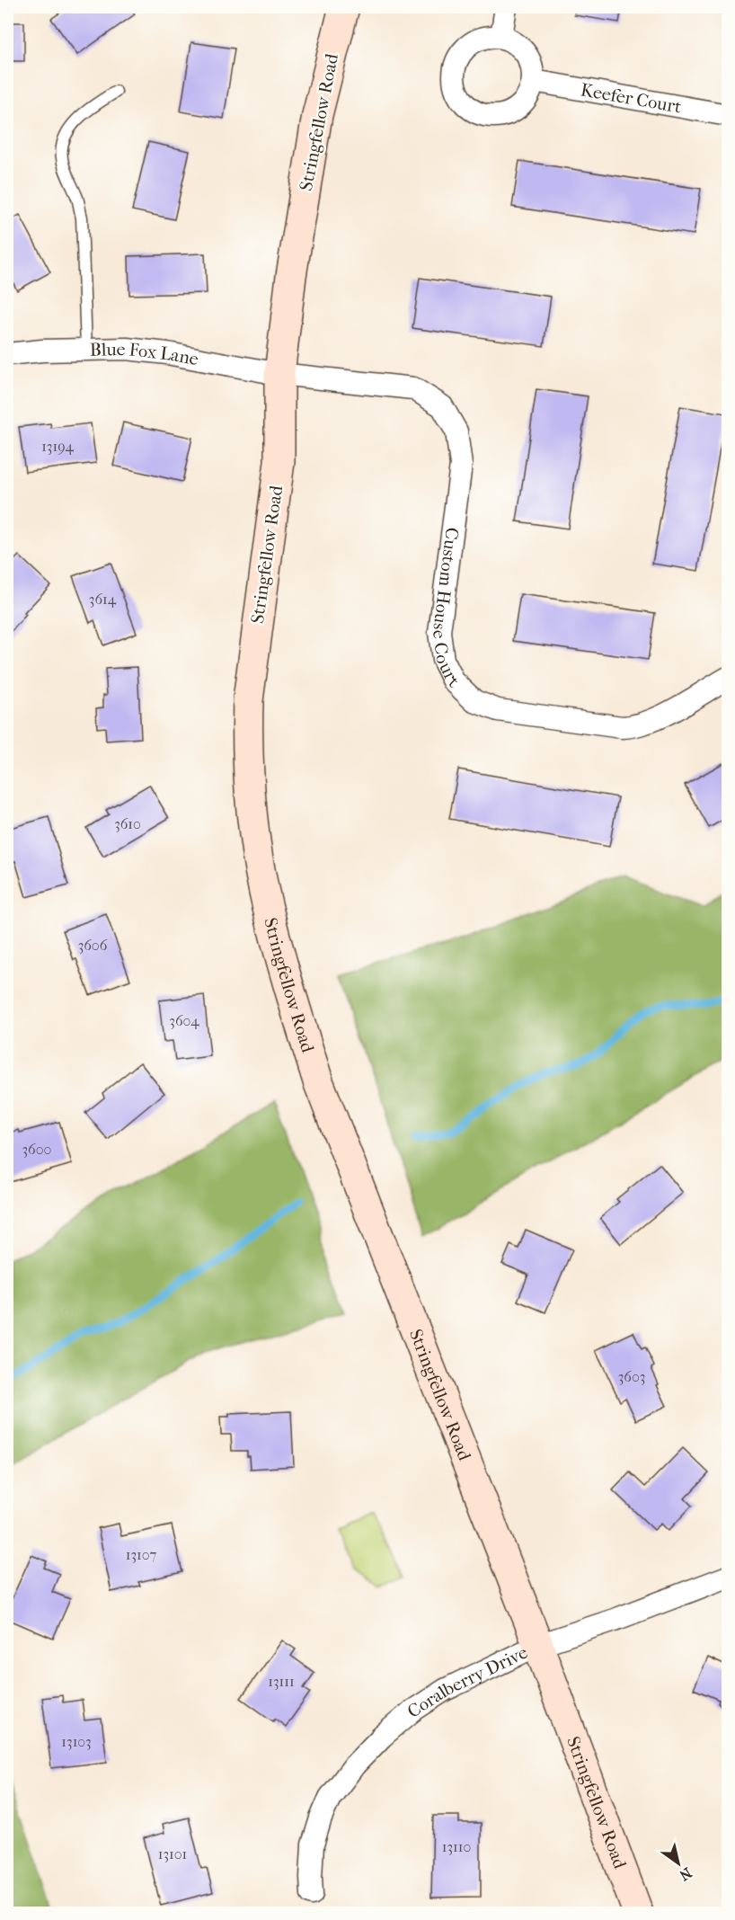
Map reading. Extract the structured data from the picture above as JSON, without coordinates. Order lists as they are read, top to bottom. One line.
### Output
{"streets":{"main road":["Stringfellow Road"],"street":["Keefer Court","Blue Fox Lane","Custom House Court","Coralberry Drive"]},"crossings":[["Stringfellow Road","Blue Fox Lane"],["Stringfellow Road","Custom House Court"],["Stringfellow Road","Coralberry Drive"],["Blue Fox Lane","Custom House Court"]],"house_numbers":["13194","3614","3610","3606","3604","3600","3603","13107","13111","13103","13110","13101"],"north":"bottom right"}
